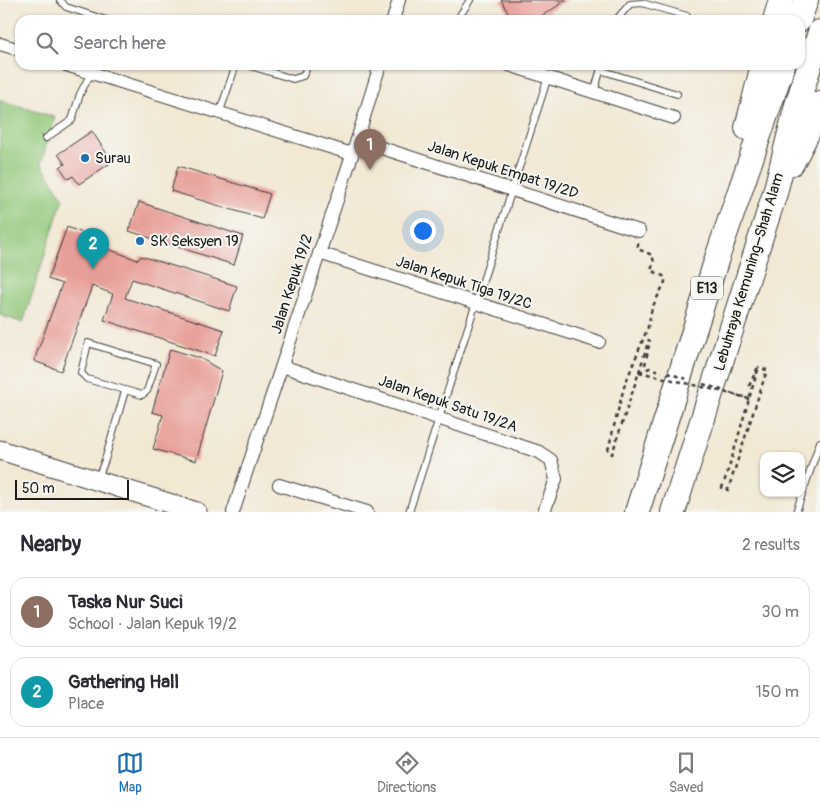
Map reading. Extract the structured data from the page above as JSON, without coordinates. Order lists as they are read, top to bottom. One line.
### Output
{"streets":{"highway":["Lebuhraya Kemuning–Shah Alam","E13"],"street":["Jalan Kepuk Empat 19/2D","Jalan Kepuk Tiga 19/2C","Jalan Kepuk 19/2","Jalan Kepuk Satu 19/2A"]},"crossings":[["Jalan Kepuk Empat 19/2D","Jalan Kepuk 19/2"],["Jalan Kepuk Tiga 19/2C","Jalan Kepuk 19/2"],["Jalan Kepuk 19/2","Jalan Kepuk Satu 19/2A"]],"places":["Surau","SK Seksyen 19"],"scale_bar":"50 m","page":{"search":"Search here","pins":["1","2"],"scale":"50 m","heading":["Nearby","2 results"],"list":[{"mark":"1","name":"Taska Nur Suci","note":"School · Jalan Kepuk 19/2","value":"30 m"},{"mark":"2","name":"Gathering Hall","note":"Place","value":"150 m"}],"nav":["Map","Directions","Saved"]}}
